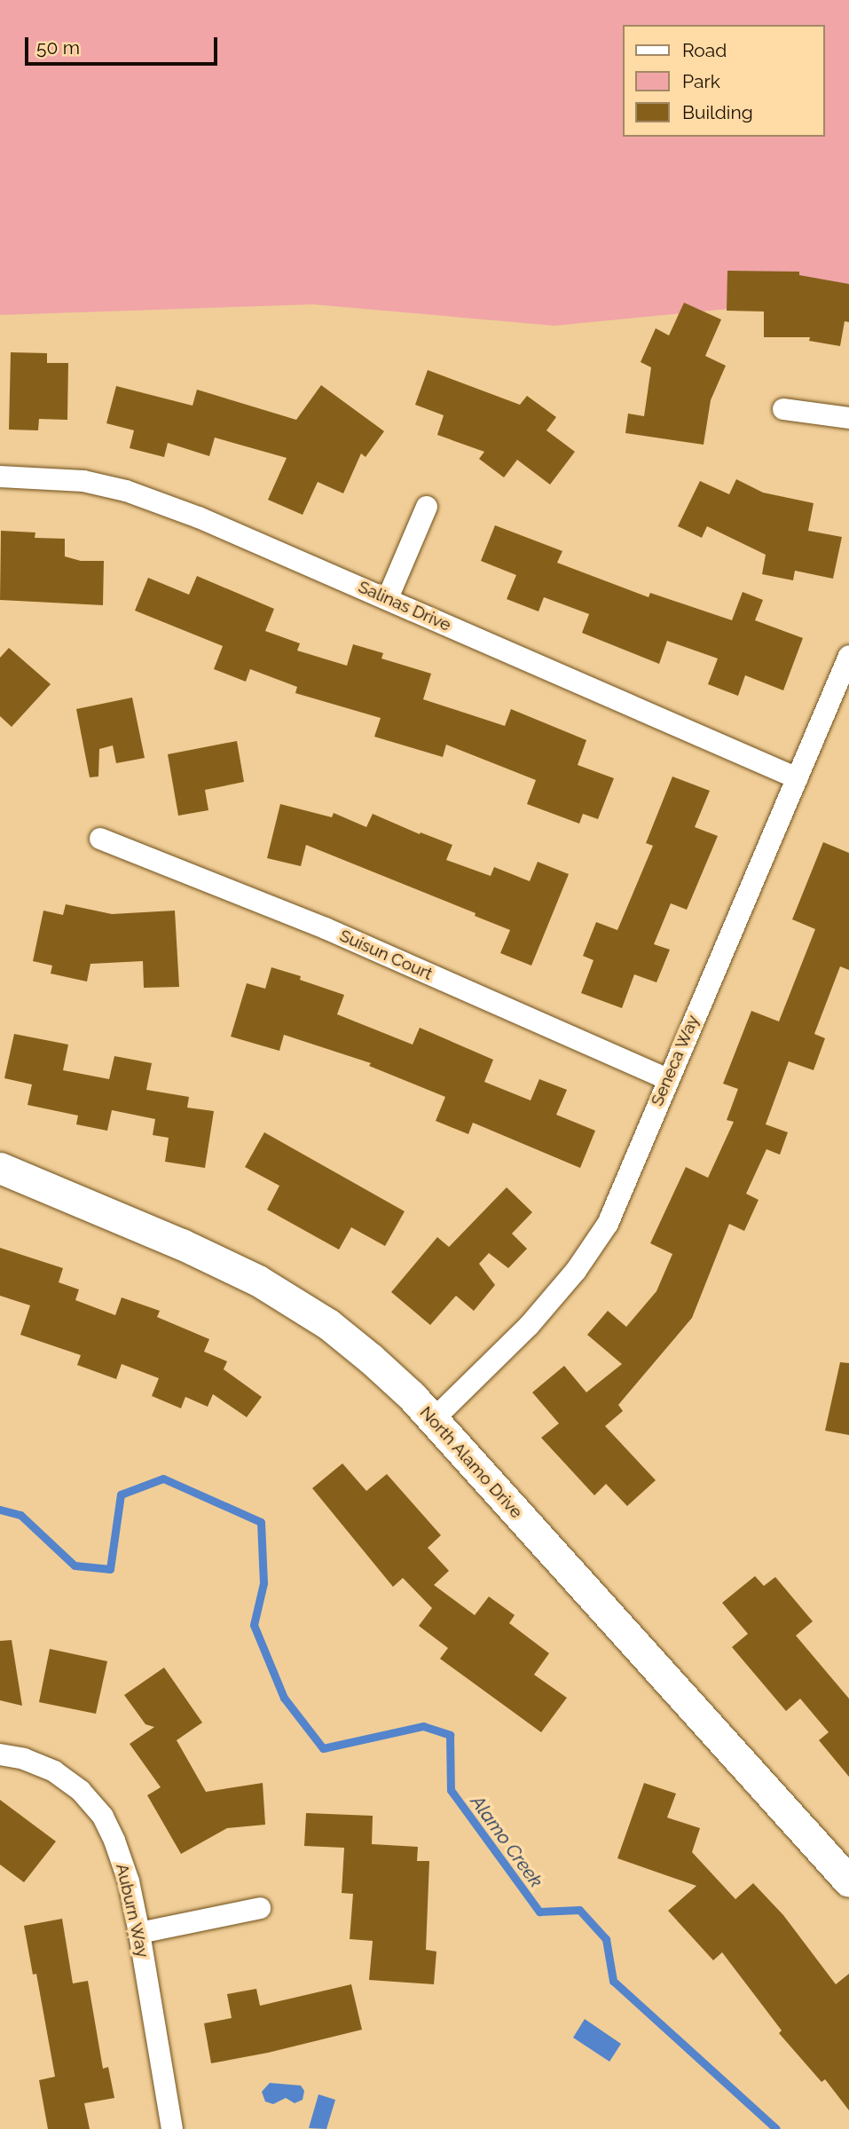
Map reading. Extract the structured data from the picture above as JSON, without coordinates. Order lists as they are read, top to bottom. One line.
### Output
{"streets":{"street":["Salinas Drive","Suisun Court","Seneca Way","North Alamo Drive","Auburn Way"]},"crossings":[["Salinas Drive","Seneca Way"],["Suisun Court","Seneca Way"],["Seneca Way","North Alamo Drive"]],"water":["Alamo Creek"],"legend":["Road","Park","Building"],"scale_bar":"50 m"}
